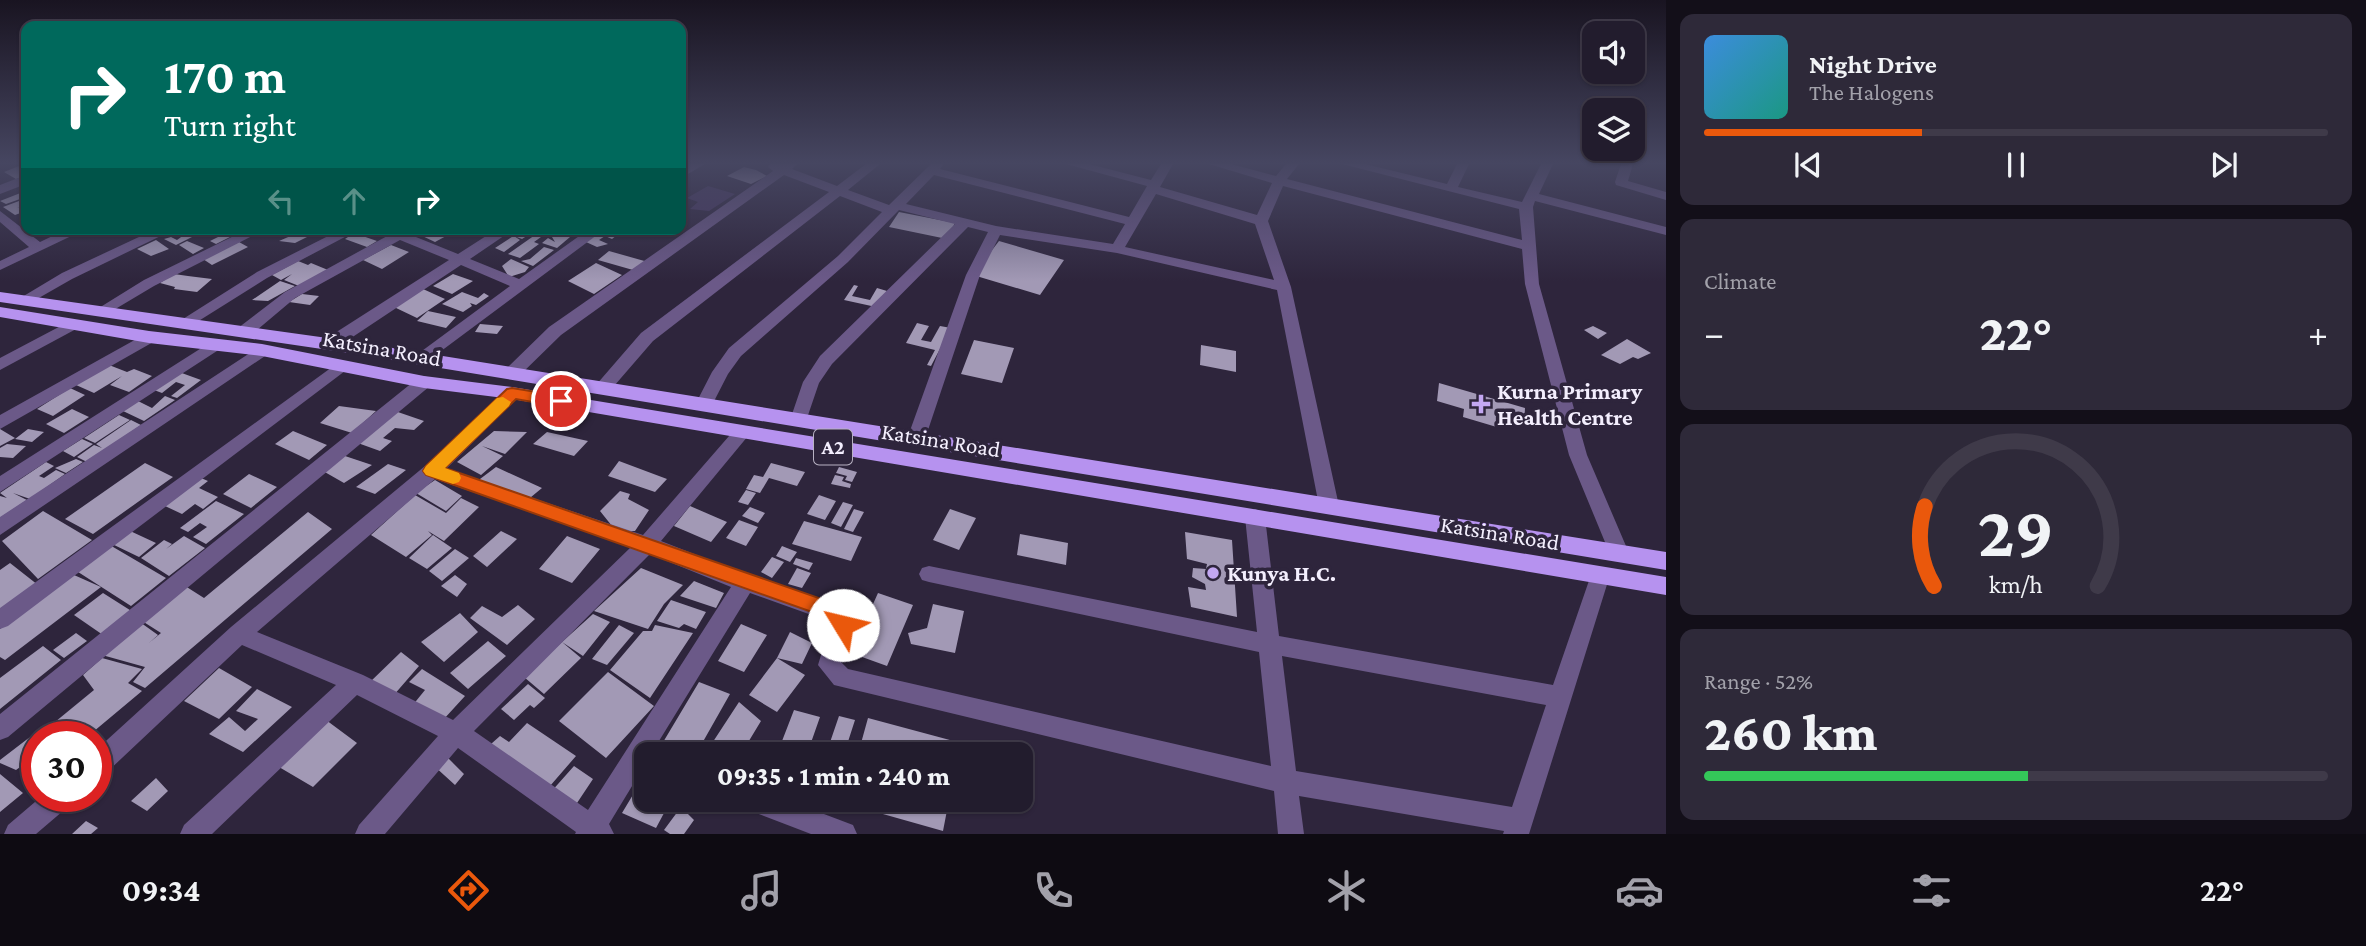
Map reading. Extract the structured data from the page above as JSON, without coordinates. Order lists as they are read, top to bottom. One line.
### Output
{"streets":{"highway":["Katsina Road","A2"]},"places":{"health":["Kurna Primary Health Centre"],"other":["Kunya H.C."]},"page":{"turn":["170 m","Turn right"],"song":["Night Drive","The Halogens"],"tile":["Climate",["Range · 52%","260 km"]],"heat":["−","22°","+"],"limit":"30","trip":"09:35 · 1 min · 240 m","tabs":["09:34","22°"],"gauge":["29","km/h"]}}
